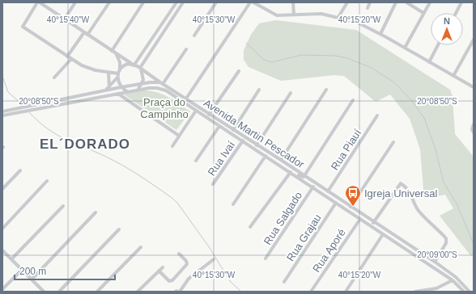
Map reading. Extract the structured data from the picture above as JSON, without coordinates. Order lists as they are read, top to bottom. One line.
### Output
{"streets":{"street":["Avenida Martin Pescador","Rua Piauí","Rua Ivaí","Rua Salgado","Rua Grajau","Rua Aporé"]},"crossings":[["Avenida Martin Pescador","Rua Piauí"],["Avenida Martin Pescador","Rua Ivaí"],["Avenida Martin Pescador","Rua Salgado"],["Avenida Martin Pescador","Rua Grajau"],["Avenida Martin Pescador","Rua Aporé"]],"districts":["EL´DORADO"],"parks":["Praça do Campinho"],"places":{"bus stop":["Igreja Universal"]},"scale_bar":"200 m","north":"top","coordinates":["40°15'40\"W","40°15'30\"W","40°15'20\"W","20°08'50\"S","20°09'00\"S"]}
